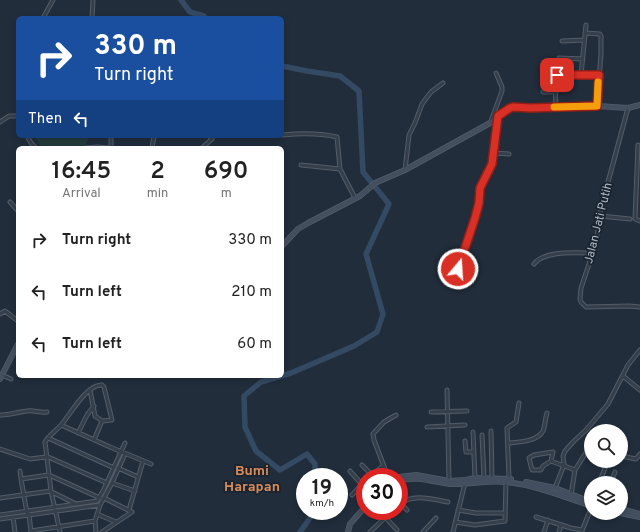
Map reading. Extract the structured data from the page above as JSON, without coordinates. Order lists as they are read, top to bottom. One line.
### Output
{"streets":{"street":["Jalan Jati Putih"]},"districts":["Bumi Harapan"],"page":{"turn":["330 m","Turn right"],"then":"Then","eta":["16:45","Arrival","2","min","690","m"],"list":[{"name":"Turn right","value":"330 m"},{"name":"Turn left","value":"210 m"},{"name":"Turn left","value":"60 m"}],"speed":"19 km/h","limit":"30"}}
